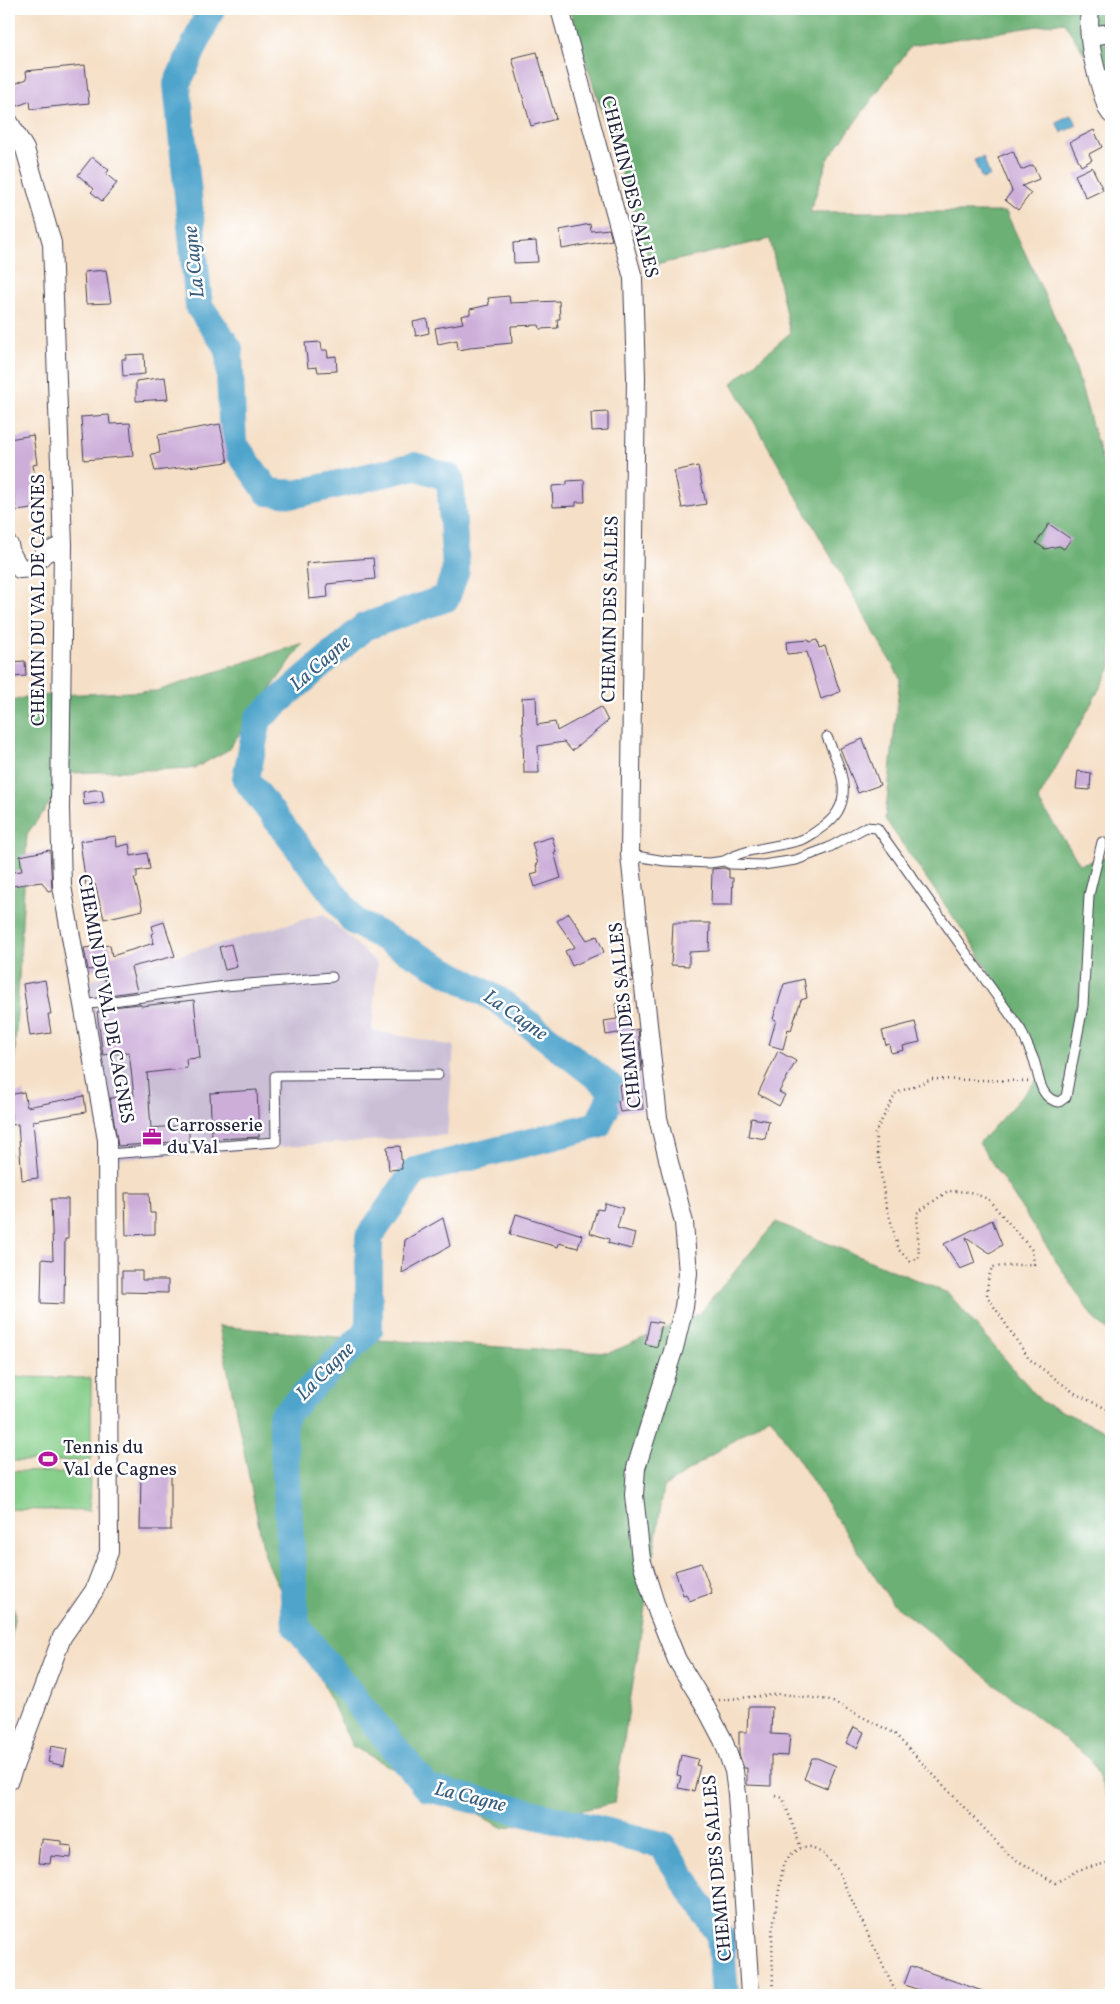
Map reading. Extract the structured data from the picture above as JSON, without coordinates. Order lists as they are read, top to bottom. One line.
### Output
{"streets":{"street":["CHEMIN DES SALLES","CHEMIN DU VAL DE CAGNES"]},"water":["La Cagne"],"places":{"office":["Carrosserie du Val"],"sports":["Tennis du Val de Cagnes"]}}
